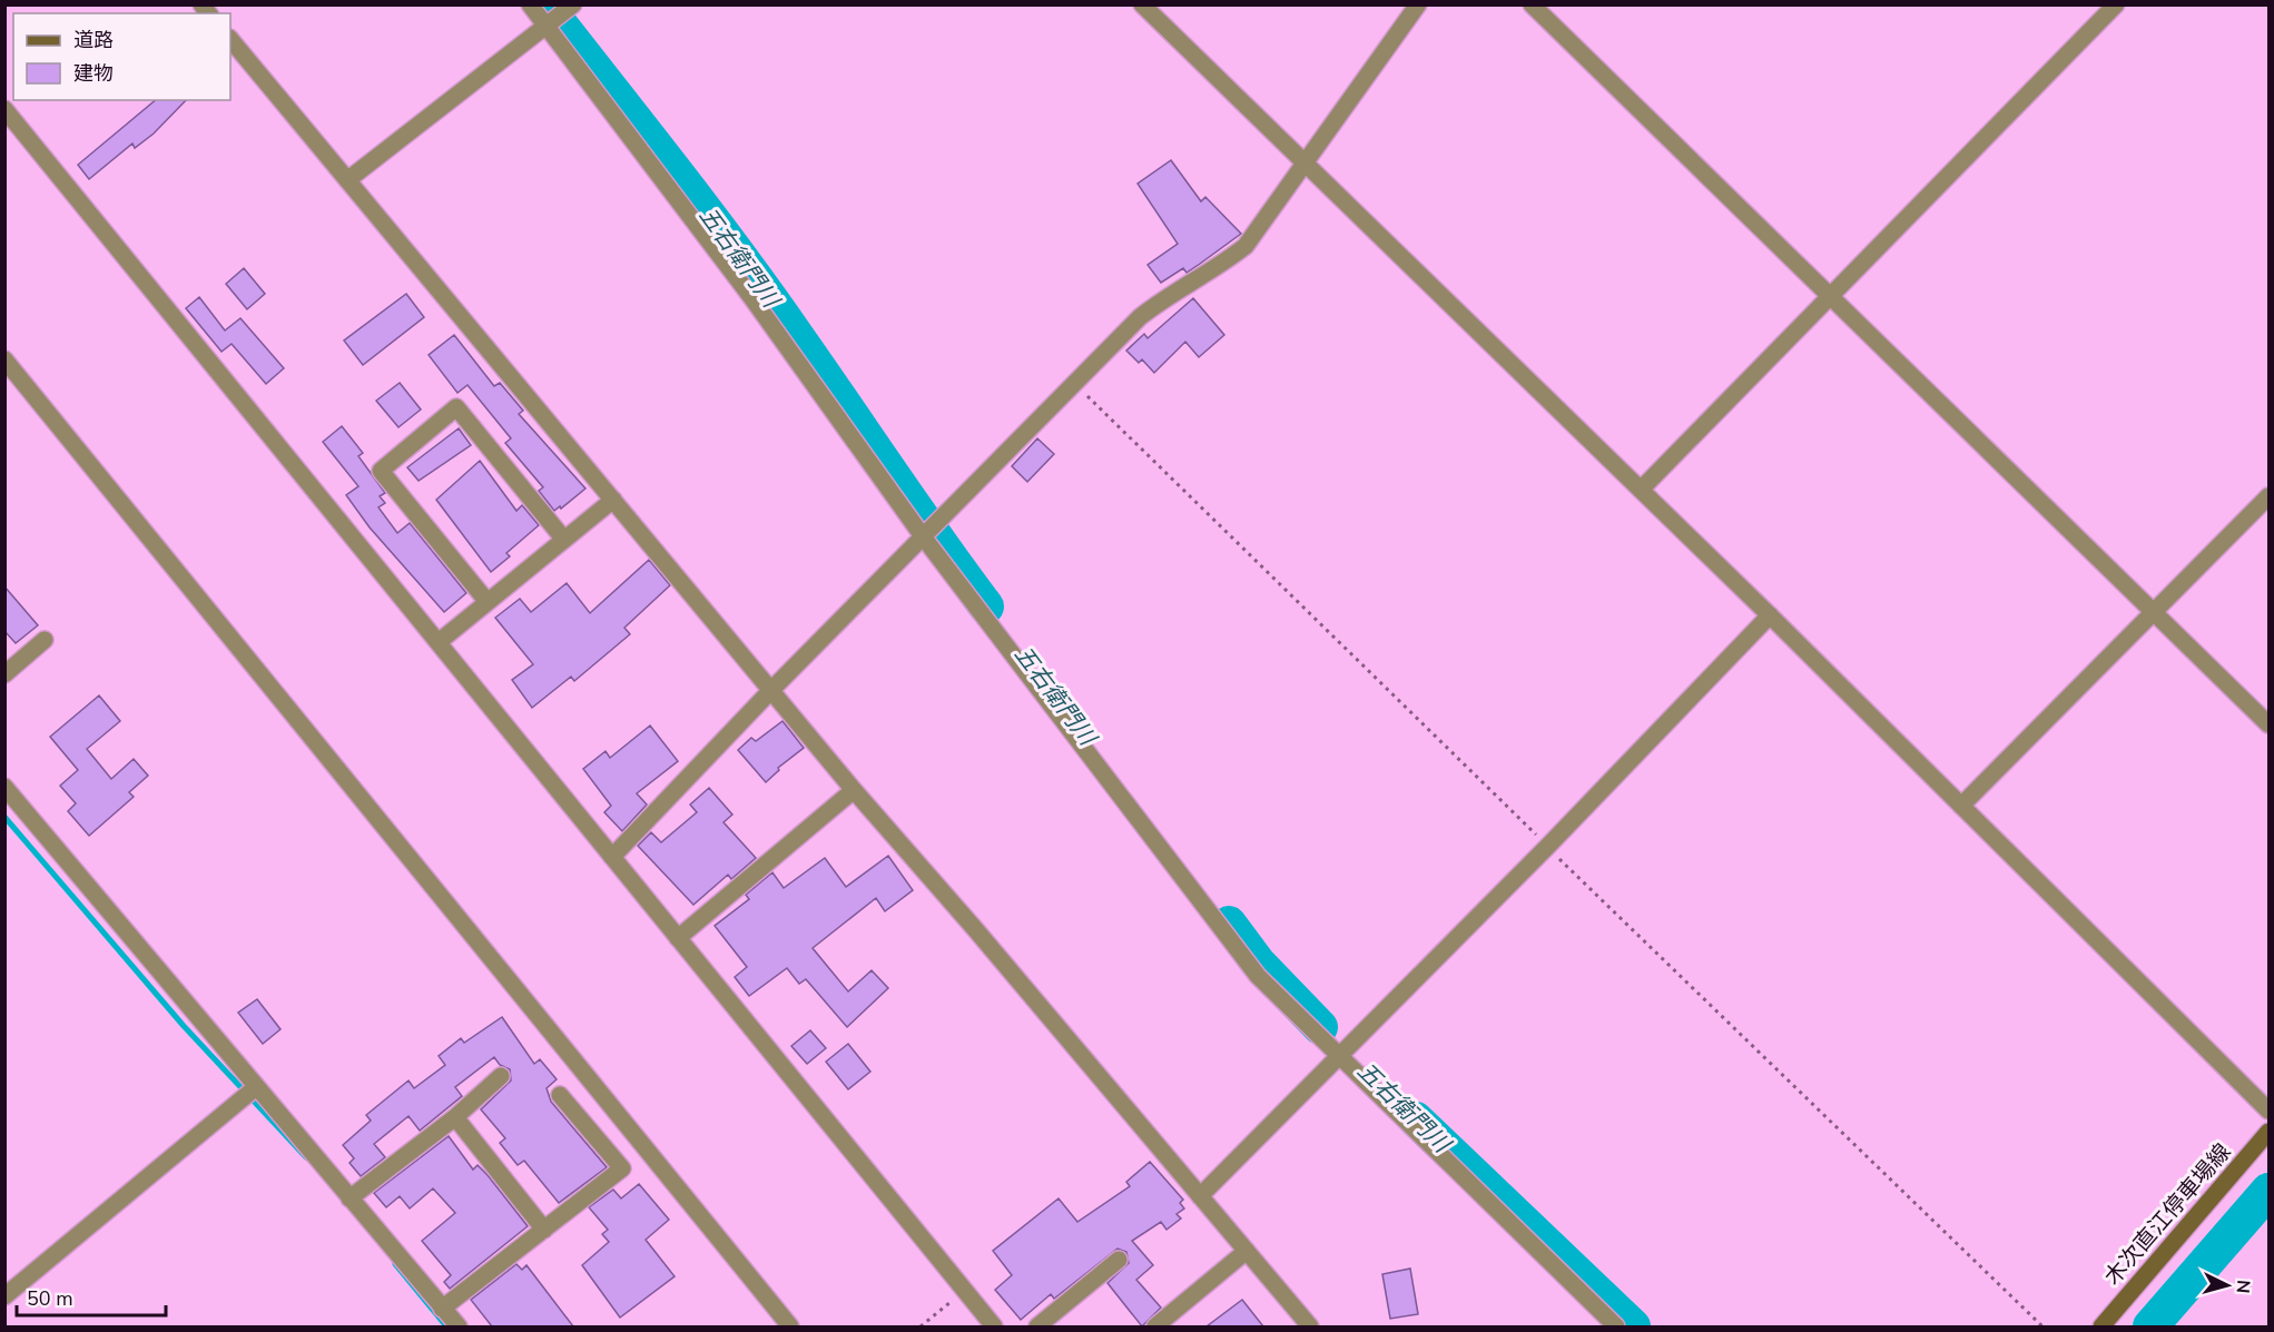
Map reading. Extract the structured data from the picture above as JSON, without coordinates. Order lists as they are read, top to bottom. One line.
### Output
{"streets":{"main road":["木次直江停車場線"]},"water":["五右衛門川"],"legend":["道路","建物"],"scale_bar":"50 m","north":"right"}
